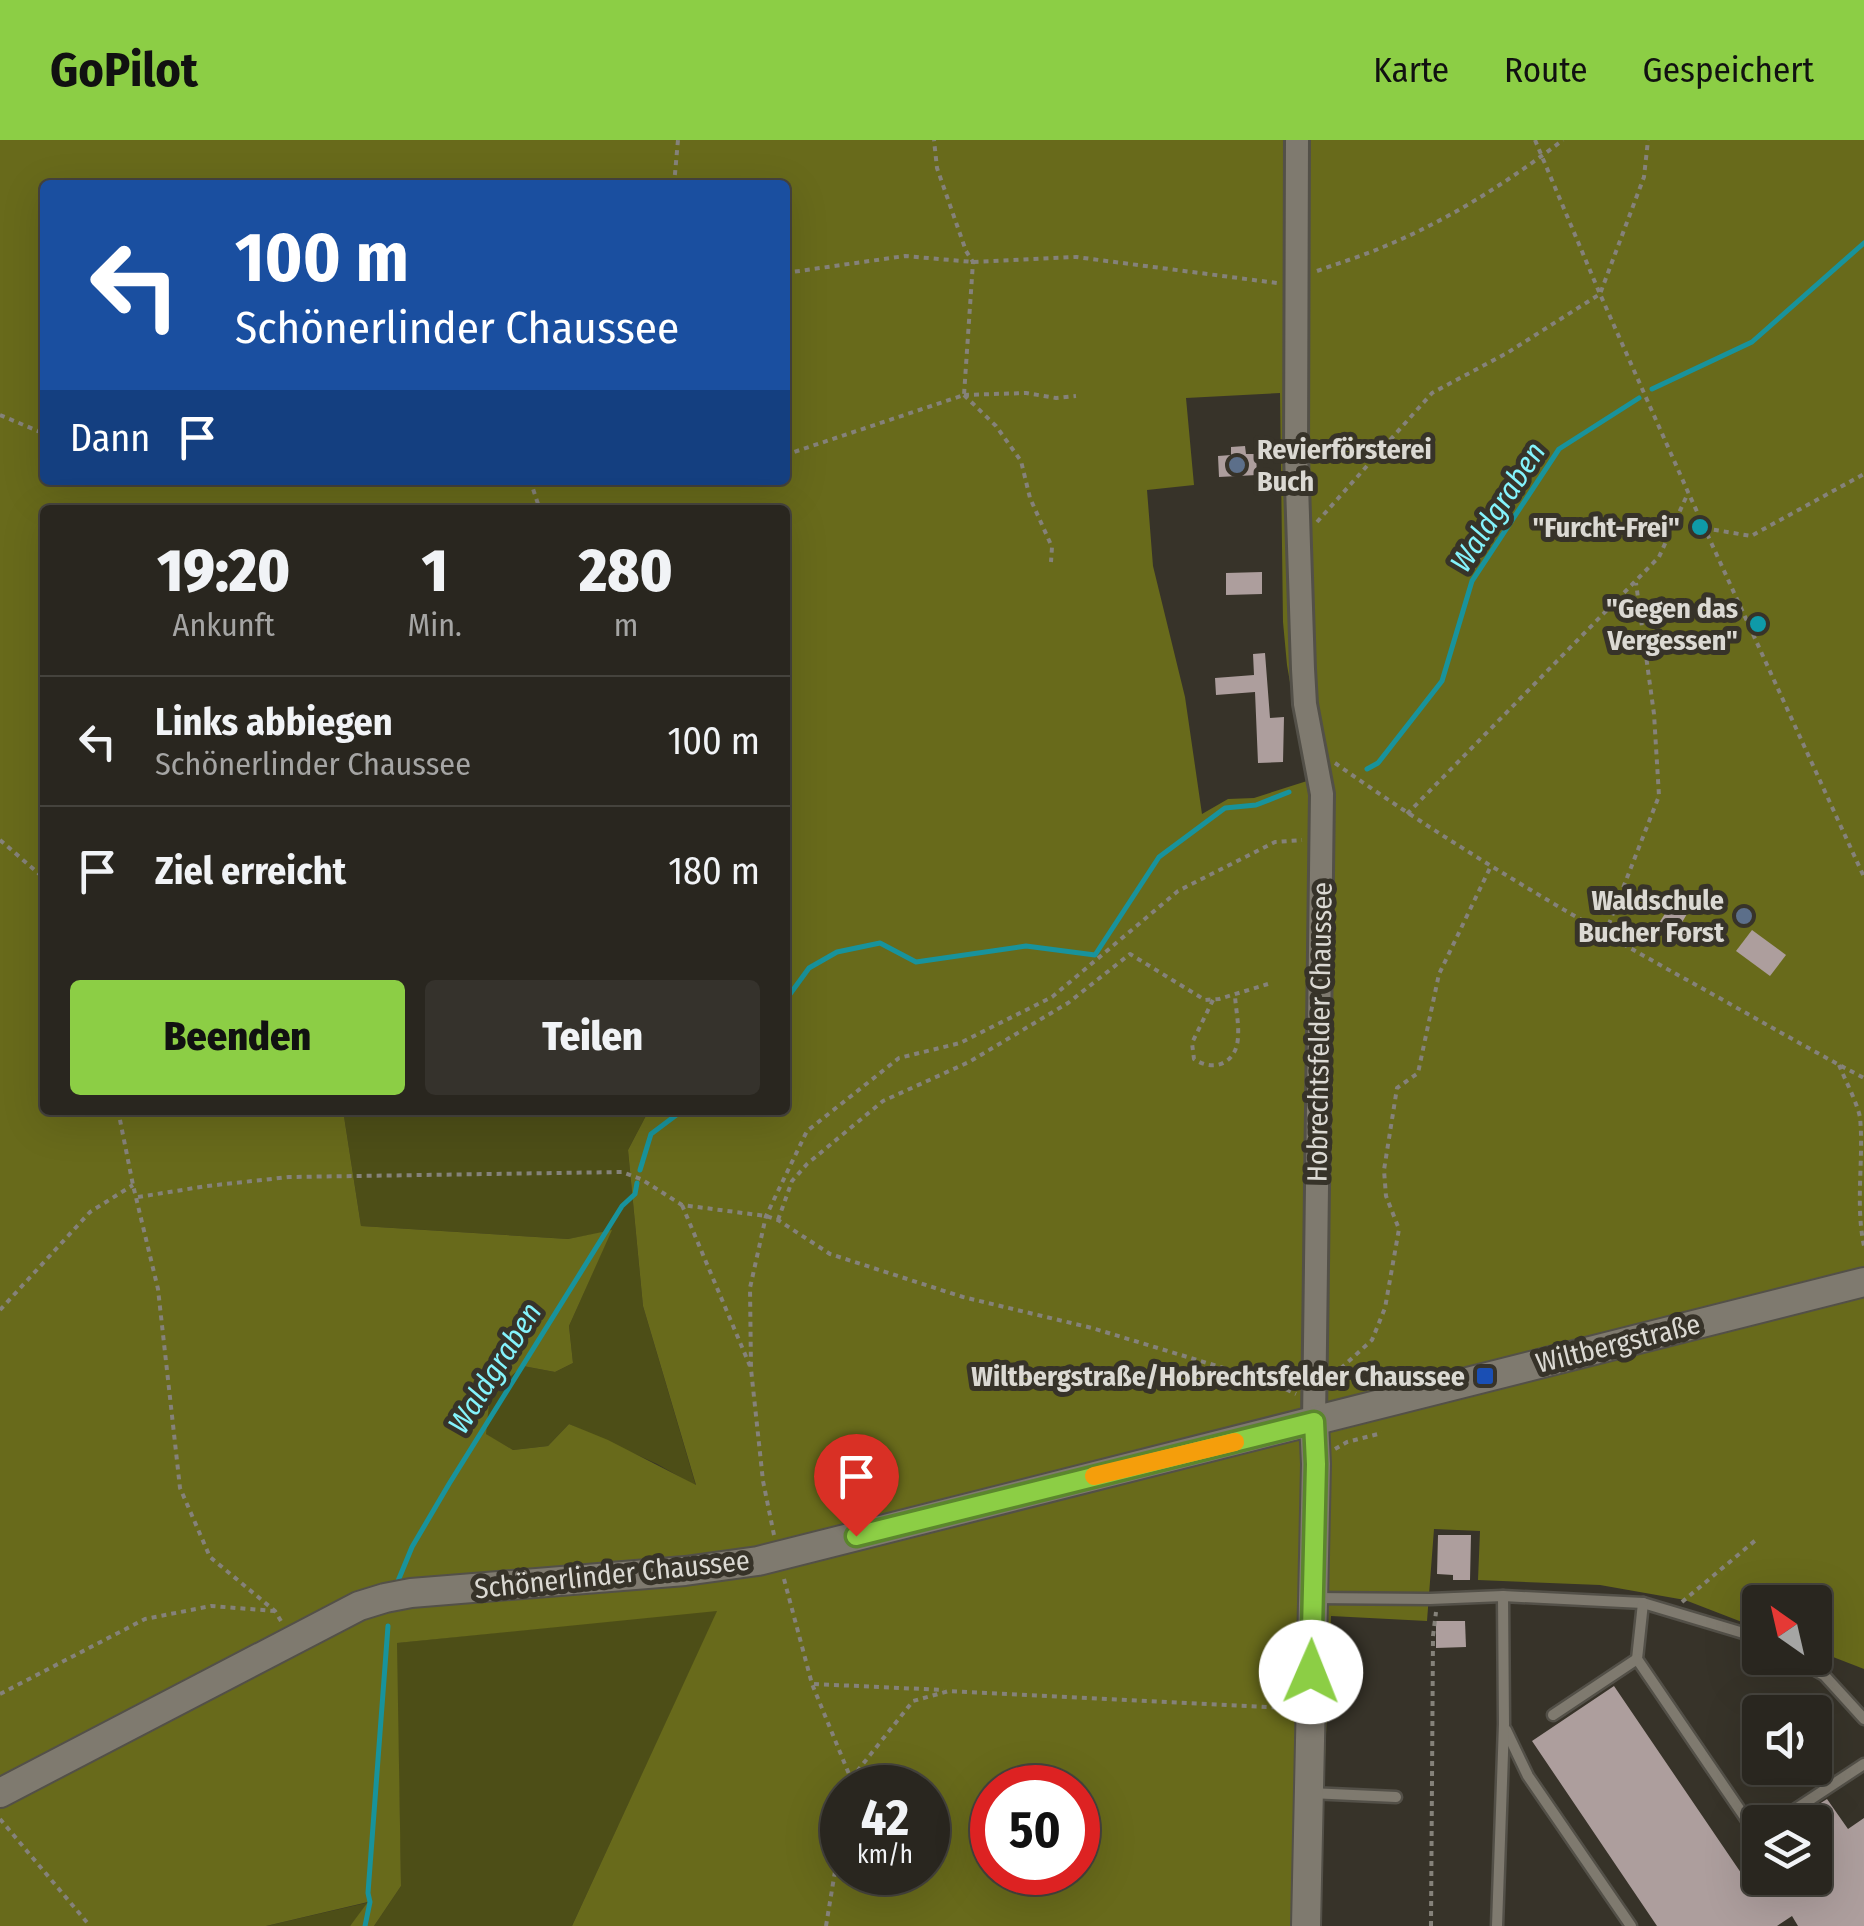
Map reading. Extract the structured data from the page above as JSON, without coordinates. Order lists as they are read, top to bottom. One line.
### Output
{"streets":{"main road":["Hobrechtsfelder Chaussee","Wiltbergstraße","Schönerlinder Chaussee"]},"crossings":[["Hobrechtsfelder Chaussee","Wiltbergstraße"],["Hobrechtsfelder Chaussee","Schönerlinder Chaussee"],["Wiltbergstraße","Schönerlinder Chaussee"]],"water":["Waldgraben"],"places":{"other":["Revierförsterei Buch","\"Furcht-Frei\"","\"Gegen das Vergessen\"","Waldschule Bucher Forst"],"transit":["Wiltbergstraße/Hobrechtsfelder Chaussee"]},"north":"top left","page":{"header":"GoPilot","nav":["Karte","Route","Gespeichert"],"turn":["100 m","Schönerlinder Chaussee"],"then":"Dann","eta":["19:20","Ankunft","1","Min.","280","m"],"list":[{"name":"Links abbiegen","note":"Schönerlinder Chaussee","value":"100 m"},{"name":"Ziel erreicht","value":"180 m"}],"buttons":["Beenden","Teilen"],"speed":"42 km/h","limit":"50"}}
